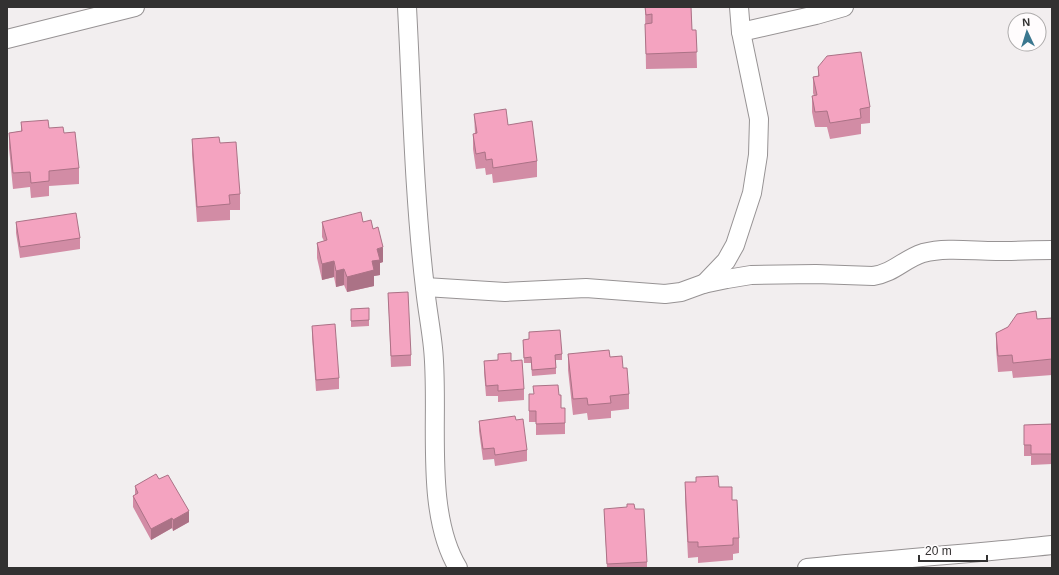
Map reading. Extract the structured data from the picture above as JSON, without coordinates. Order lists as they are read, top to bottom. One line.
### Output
{"scale_bar":"20 m","north":"top"}
